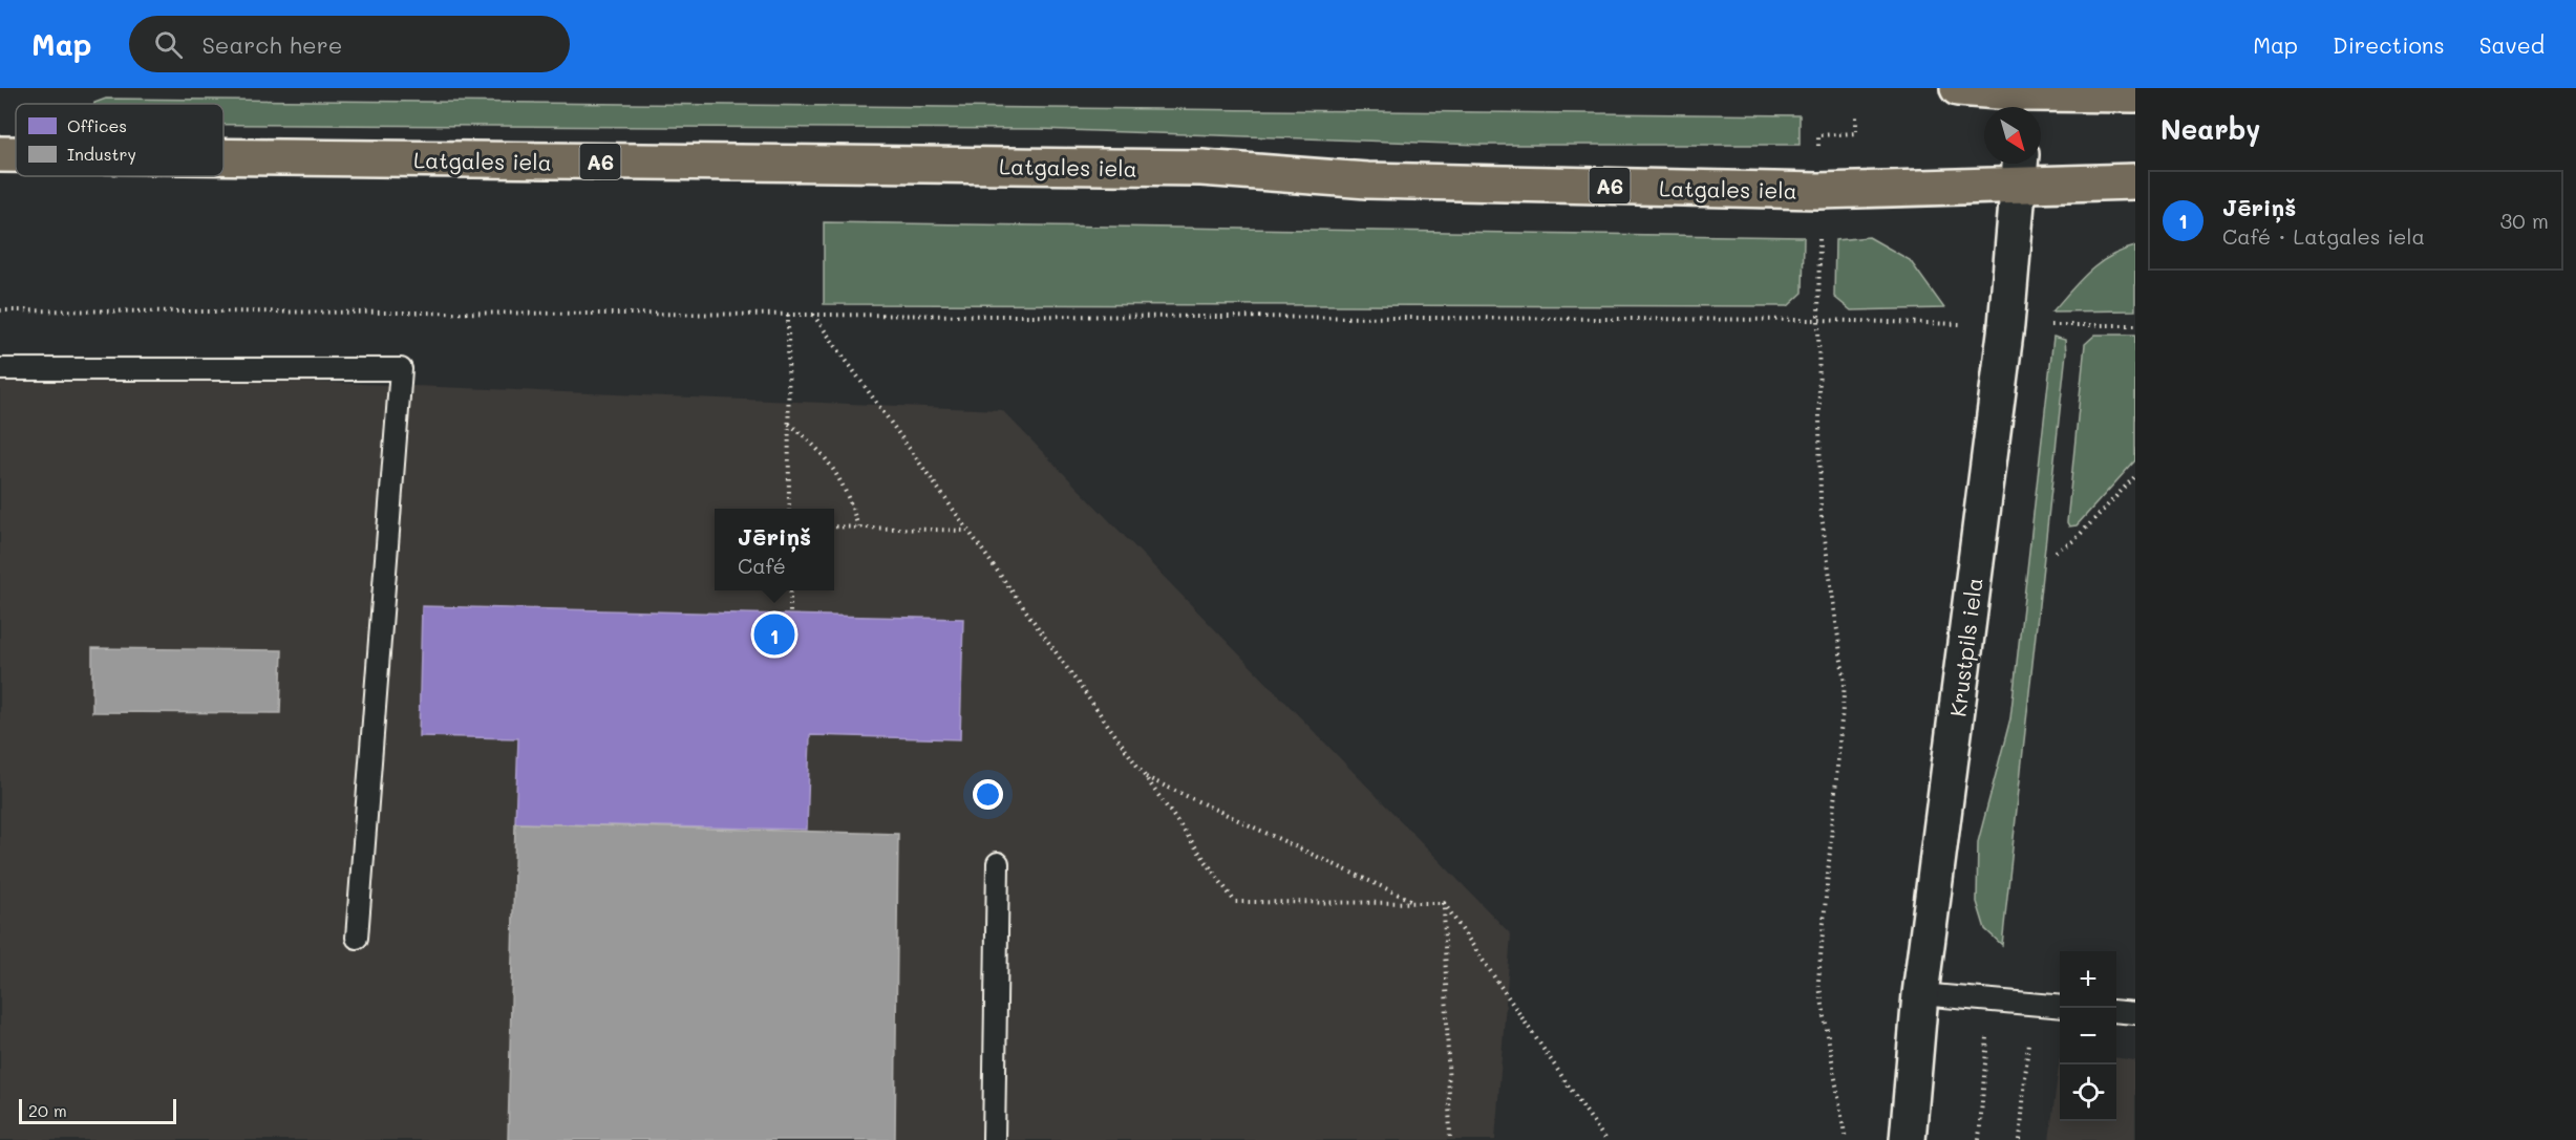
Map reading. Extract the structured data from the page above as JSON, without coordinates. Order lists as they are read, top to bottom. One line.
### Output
{"streets":{"highway":["Latgales iela","A6"],"street":["Krustpils iela"]},"crossings":[["Latgales iela","Krustpils iela"]],"legend":["Offices","Industry"],"scale_bar":"20 m","north":"bottom right","page":{"header":"Map","search":"Search here","nav":["Map","Directions","Saved"],"heading":"Nearby","list":[{"mark":"1","name":"Jēriņš","note":"Café · Latgales iela","value":"30 m"}],"popup":["Jēriņš","Café"],"pins":"1","map_buttons":["+","−"],"scale":"20 m"}}
